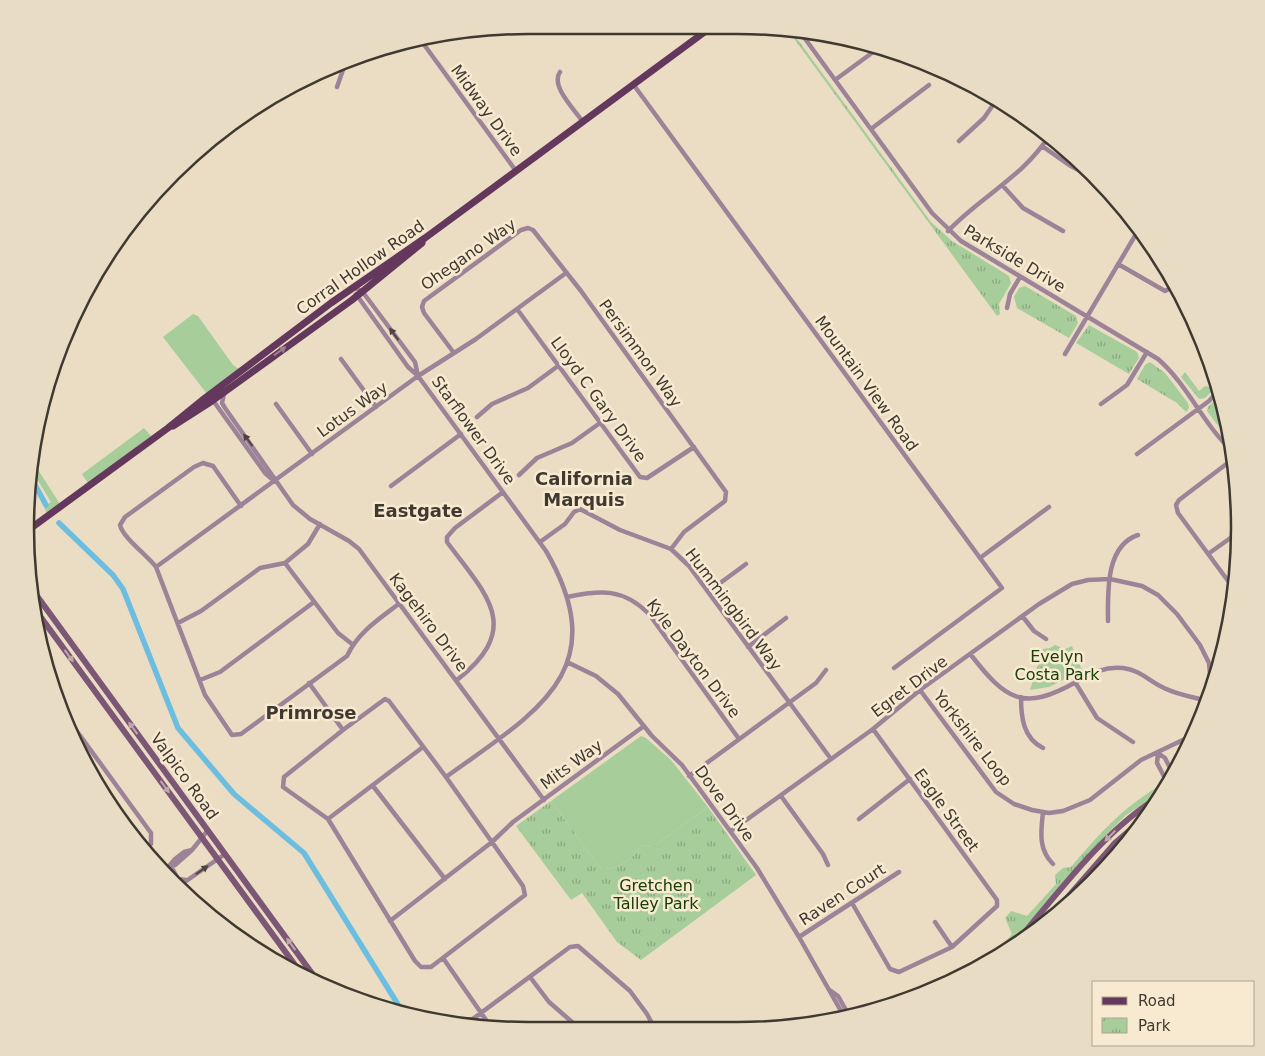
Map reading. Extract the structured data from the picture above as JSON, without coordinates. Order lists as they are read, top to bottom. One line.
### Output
{"streets":{"main road":["Corral Hollow Road","Valpico Road"],"street":["Midway Drive","Ohegano Way","Parkside Drive","Persimmon Way","Mountain View Road","Lloyd C Gary Drive","Lotus Way","Starflower Drive","Hummingbird Way","Kagehiro Drive","Kyle Dayton Drive","Egret Drive","Yorkshire Loop","Mits Way","Dove Drive","Eagle Street","Raven Court"]},"crossings":[["Midway Drive","Corral Hollow Road"],["Ohegano Way","Persimmon Way"],["Ohegano Way","Lotus Way"],["Corral Hollow Road","Mountain View Road"],["Corral Hollow Road","Starflower Drive"],["Persimmon Way","Lloyd C Gary Drive"],["Persimmon Way","Lotus Way"],["Persimmon Way","Hummingbird Way"],["Lloyd C Gary Drive","Lotus Way"],["Lotus Way","Starflower Drive"],["Lotus Way","Kagehiro Drive"],["Starflower Drive","Hummingbird Way"],["Starflower Drive","Kagehiro Drive"],["Starflower Drive","Kyle Dayton Drive"],["Starflower Drive","Dove Drive"],["Hummingbird Way","Egret Drive"],["Kagehiro Drive","Mits Way"],["Egret Drive","Yorkshire Loop"],["Egret Drive","Dove Drive"],["Egret Drive","Eagle Street"],["Mits Way","Dove Drive"],["Dove Drive","Raven Court"]],"districts":["California Marquis","Eastgate","Primrose"],"parks":["Evelyn Costa Park","Gretchen Talley Park"],"legend":["Road","Park"]}
